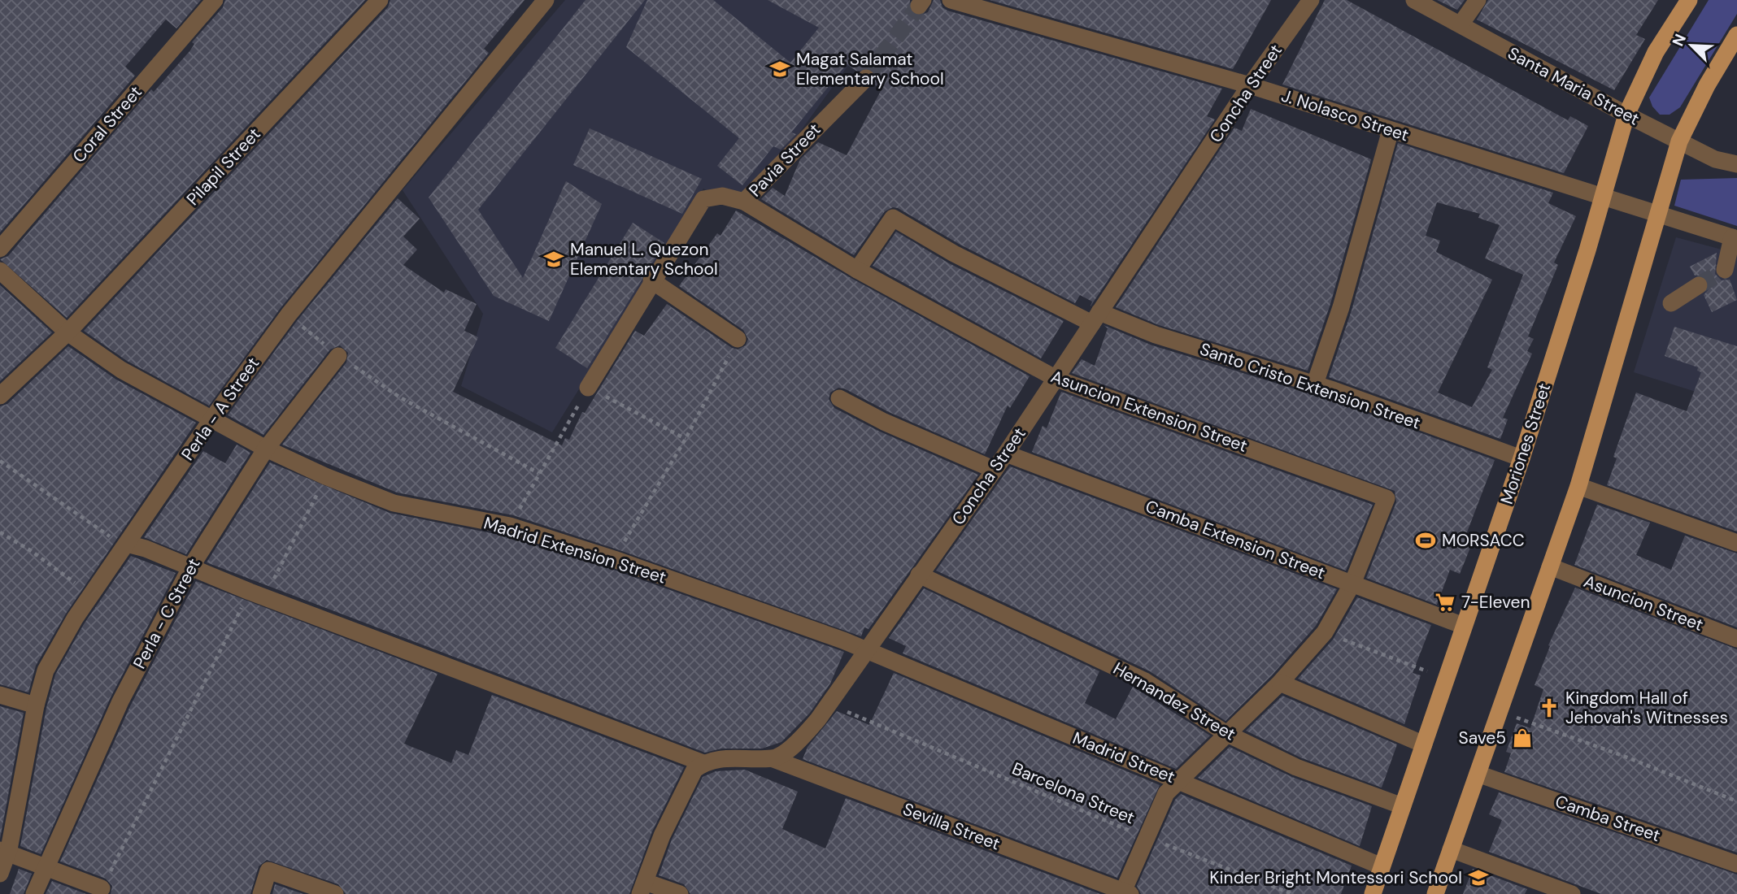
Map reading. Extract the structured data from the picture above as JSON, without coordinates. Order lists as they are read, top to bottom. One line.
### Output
{"streets":{"main road":["Moriones Street"],"street":["Santa Maria Street","Concha Street","J. Nolasco Street","Coral Street","Pavia Street","Pilapil Street","Santo Cristo Extension Street","Perla - A Street","Asuncion Extension Street","Camba Extension Street","Madrid Extension Street","Asuncion Street","Perla - C Street","Hernandez Street","Madrid Street","Camba Street","Sevilla Street"],"path":["Barcelona Street"]},"crossings":[["Santa Maria Street","Moriones Street"],["Concha Street","J. Nolasco Street"],["Concha Street","Santo Cristo Extension Street"],["Concha Street","Asuncion Extension Street"],["Concha Street","Camba Extension Street"],["Concha Street","Madrid Extension Street"],["Concha Street","Hernandez Street"],["Concha Street","Madrid Street"],["Concha Street","Sevilla Street"],["J. Nolasco Street","Moriones Street"],["Pavia Street","Asuncion Extension Street"],["Pilapil Street","Madrid Extension Street"],["Santo Cristo Extension Street","Asuncion Extension Street"],["Santo Cristo Extension Street","Moriones Street"],["Perla - A Street","Madrid Extension Street"],["Asuncion Extension Street","Camba Extension Street"],["Moriones Street","Camba Extension Street"],["Moriones Street","Hernandez Street"],["Moriones Street","Madrid Street"],["Madrid Extension Street","Perla - C Street"],["Madrid Extension Street","Madrid Street"]],"places":{"school or university":["Magat Salamat Elementary School","Manuel L. Quezon Elementary School","Kinder Bright Montessori School"],"sports":["MORSACC"],"supermarket":["7-Eleven"],"church":["Kingdom Hall of Jehovah's Witnesses"],"shop":["Save5"]},"north":"top left"}
